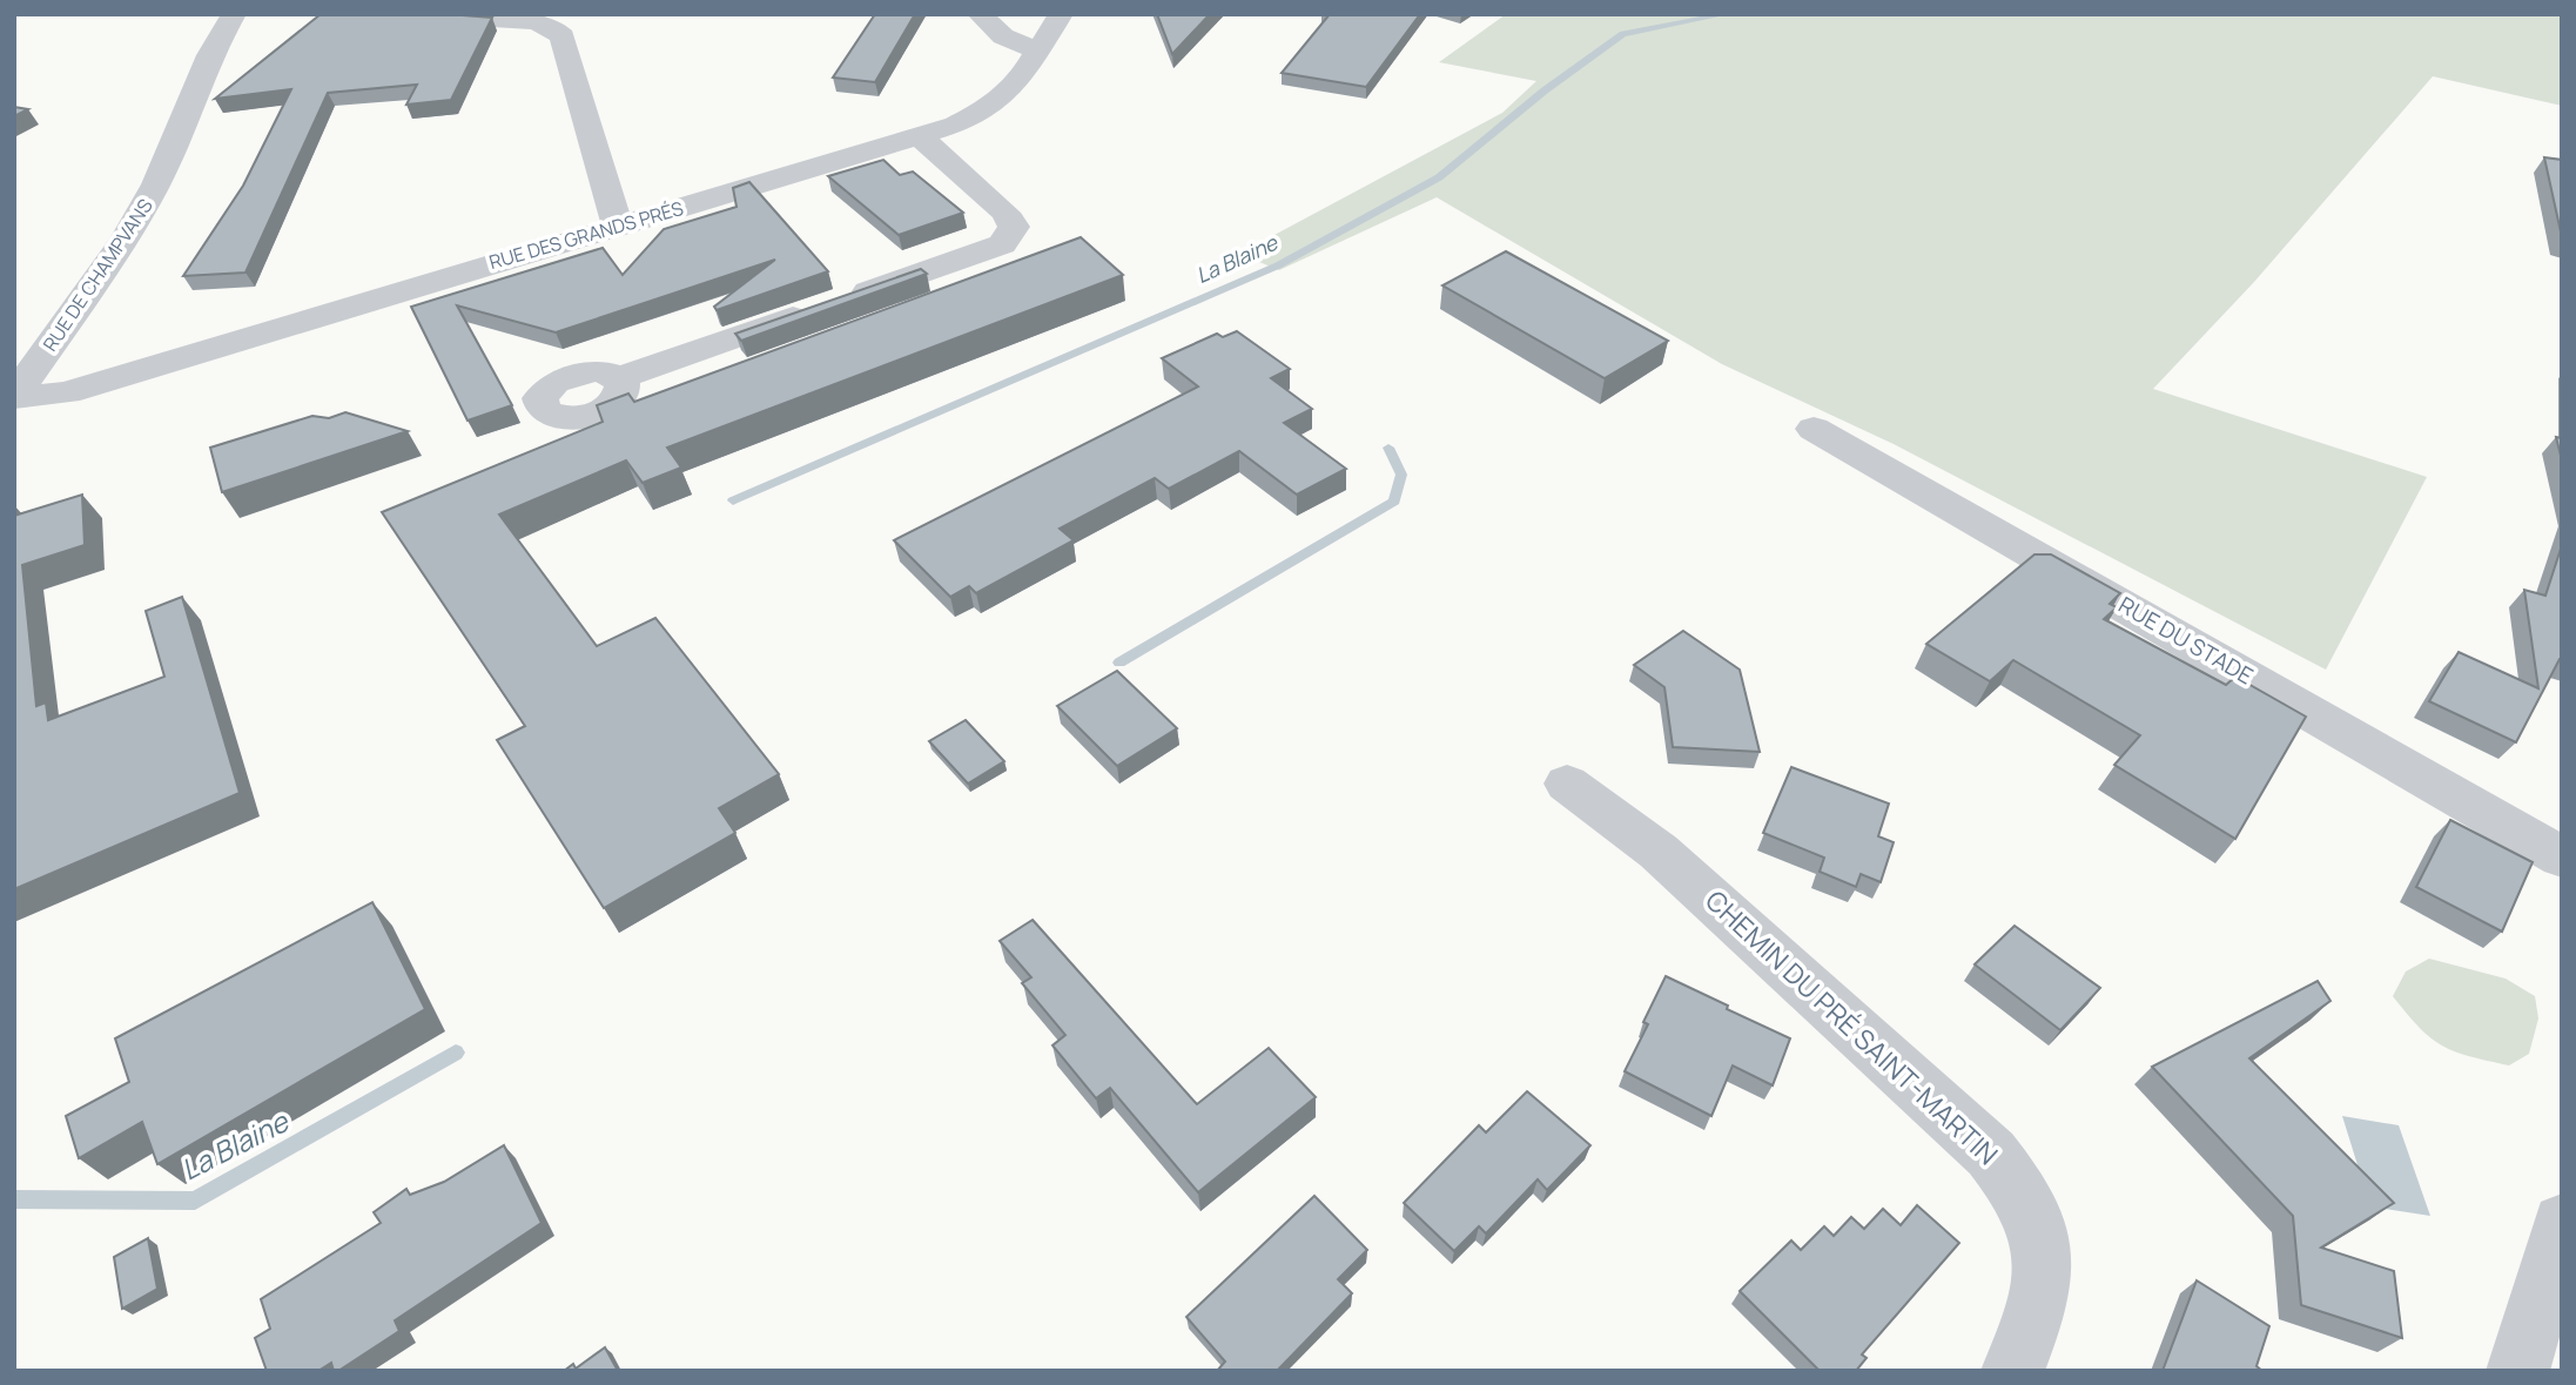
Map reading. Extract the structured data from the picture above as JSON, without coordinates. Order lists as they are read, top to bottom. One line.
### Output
{"streets":{"street":["RUE DES GRANDS PRÉS","RUE DE CHAMPVANS","RUE DU STADE","CHEMIN DU PRÉ SAINT-MARTIN"]},"crossings":[["RUE DES GRANDS PRÉS","RUE DE CHAMPVANS"]],"water":["La Blaine"]}
